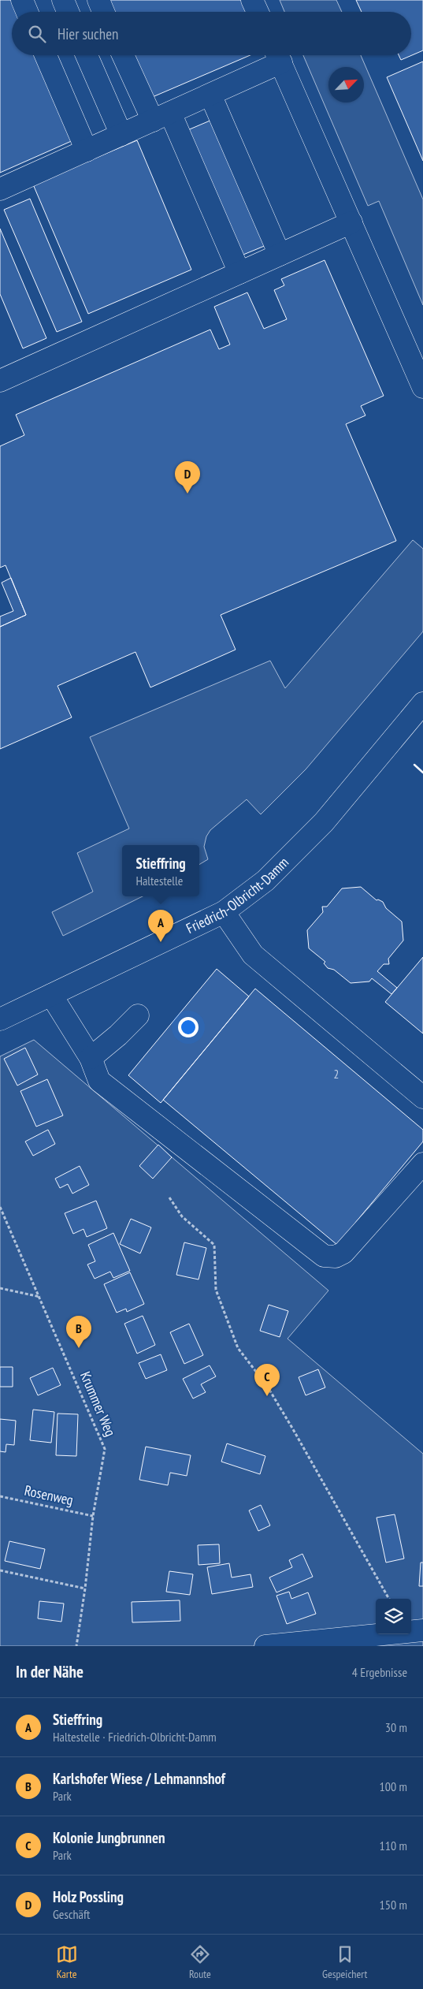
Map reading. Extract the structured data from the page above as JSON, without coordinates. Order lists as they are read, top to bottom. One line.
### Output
{"streets":{"street":["Friedrich-Olbricht-Damm"],"path":["Krummer Weg","Rosenweg"]},"crossings":[["Krummer Weg","Rosenweg"]],"house_numbers":["2"],"north":"top right","page":{"search":"Hier suchen","pins":["D","A","B","C"],"popup":["Stieffring","Haltestelle"],"heading":["In der Nähe","4 Ergebnisse"],"list":[{"mark":"A","name":"Stieffring","note":"Haltestelle · Friedrich-Olbricht-Damm","value":"30 m"},{"mark":"B","name":"Karlshofer Wiese / Lehmannshof","note":"Park","value":"100 m"},{"mark":"C","name":"Kolonie Jungbrunnen","note":"Park","value":"110 m"},{"mark":"D","name":"Holz Possling","note":"Geschäft","value":"150 m"}],"nav":["Karte","Route","Gespeichert"]}}
